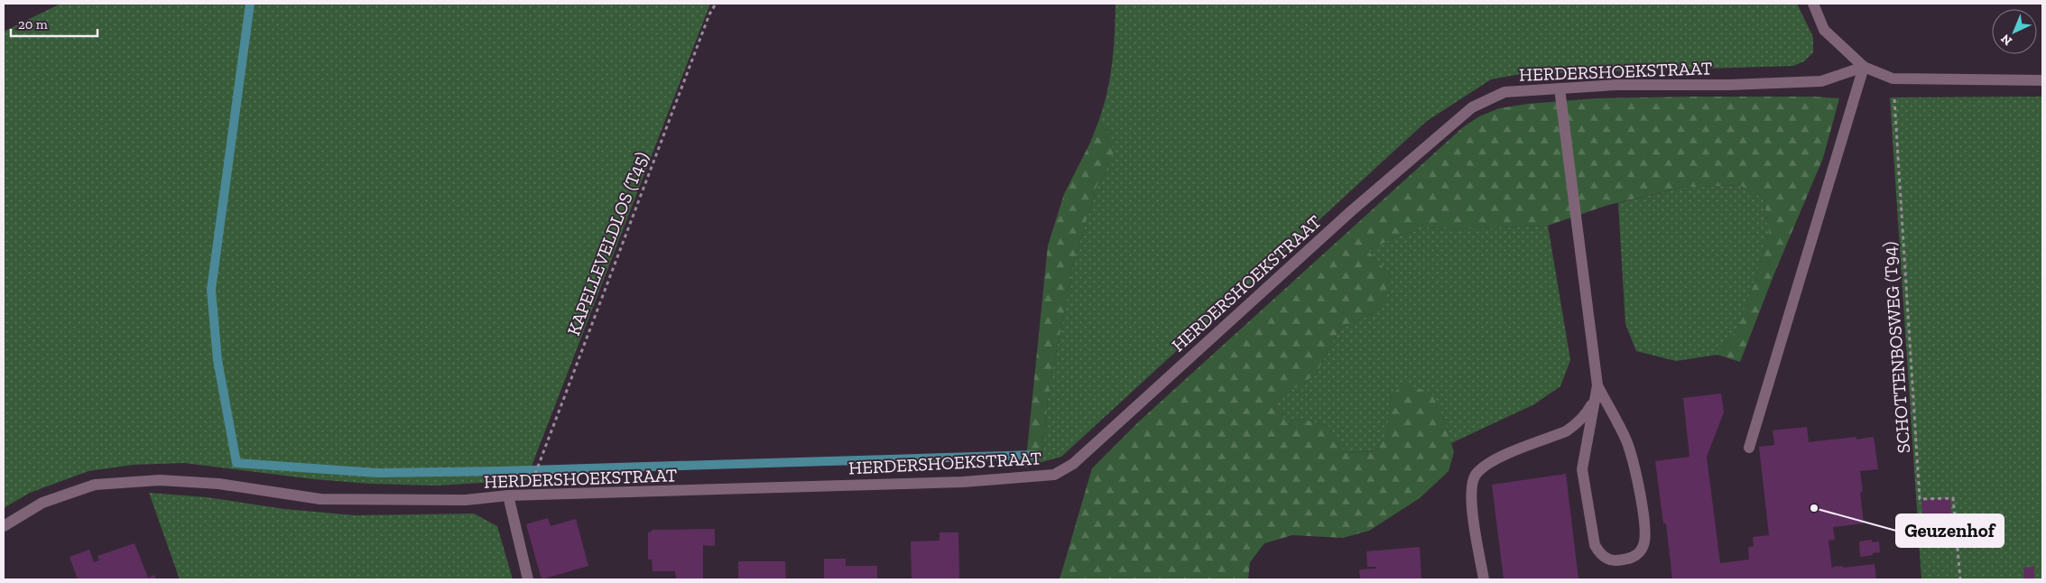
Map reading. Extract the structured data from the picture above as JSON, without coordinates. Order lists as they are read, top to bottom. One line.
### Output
{"streets":{"street":["HERDERSHOEKSTRAAT"],"path":["KAPELLEVELDLOS (T45)","SCHOTTENBOSWEG (T94)"]},"crossings":[["HERDERSHOEKSTRAAT","KAPELLEVELDLOS (T45)"]],"places":["Geuzenhof"],"scale_bar":"20 m","north":"bottom left"}
